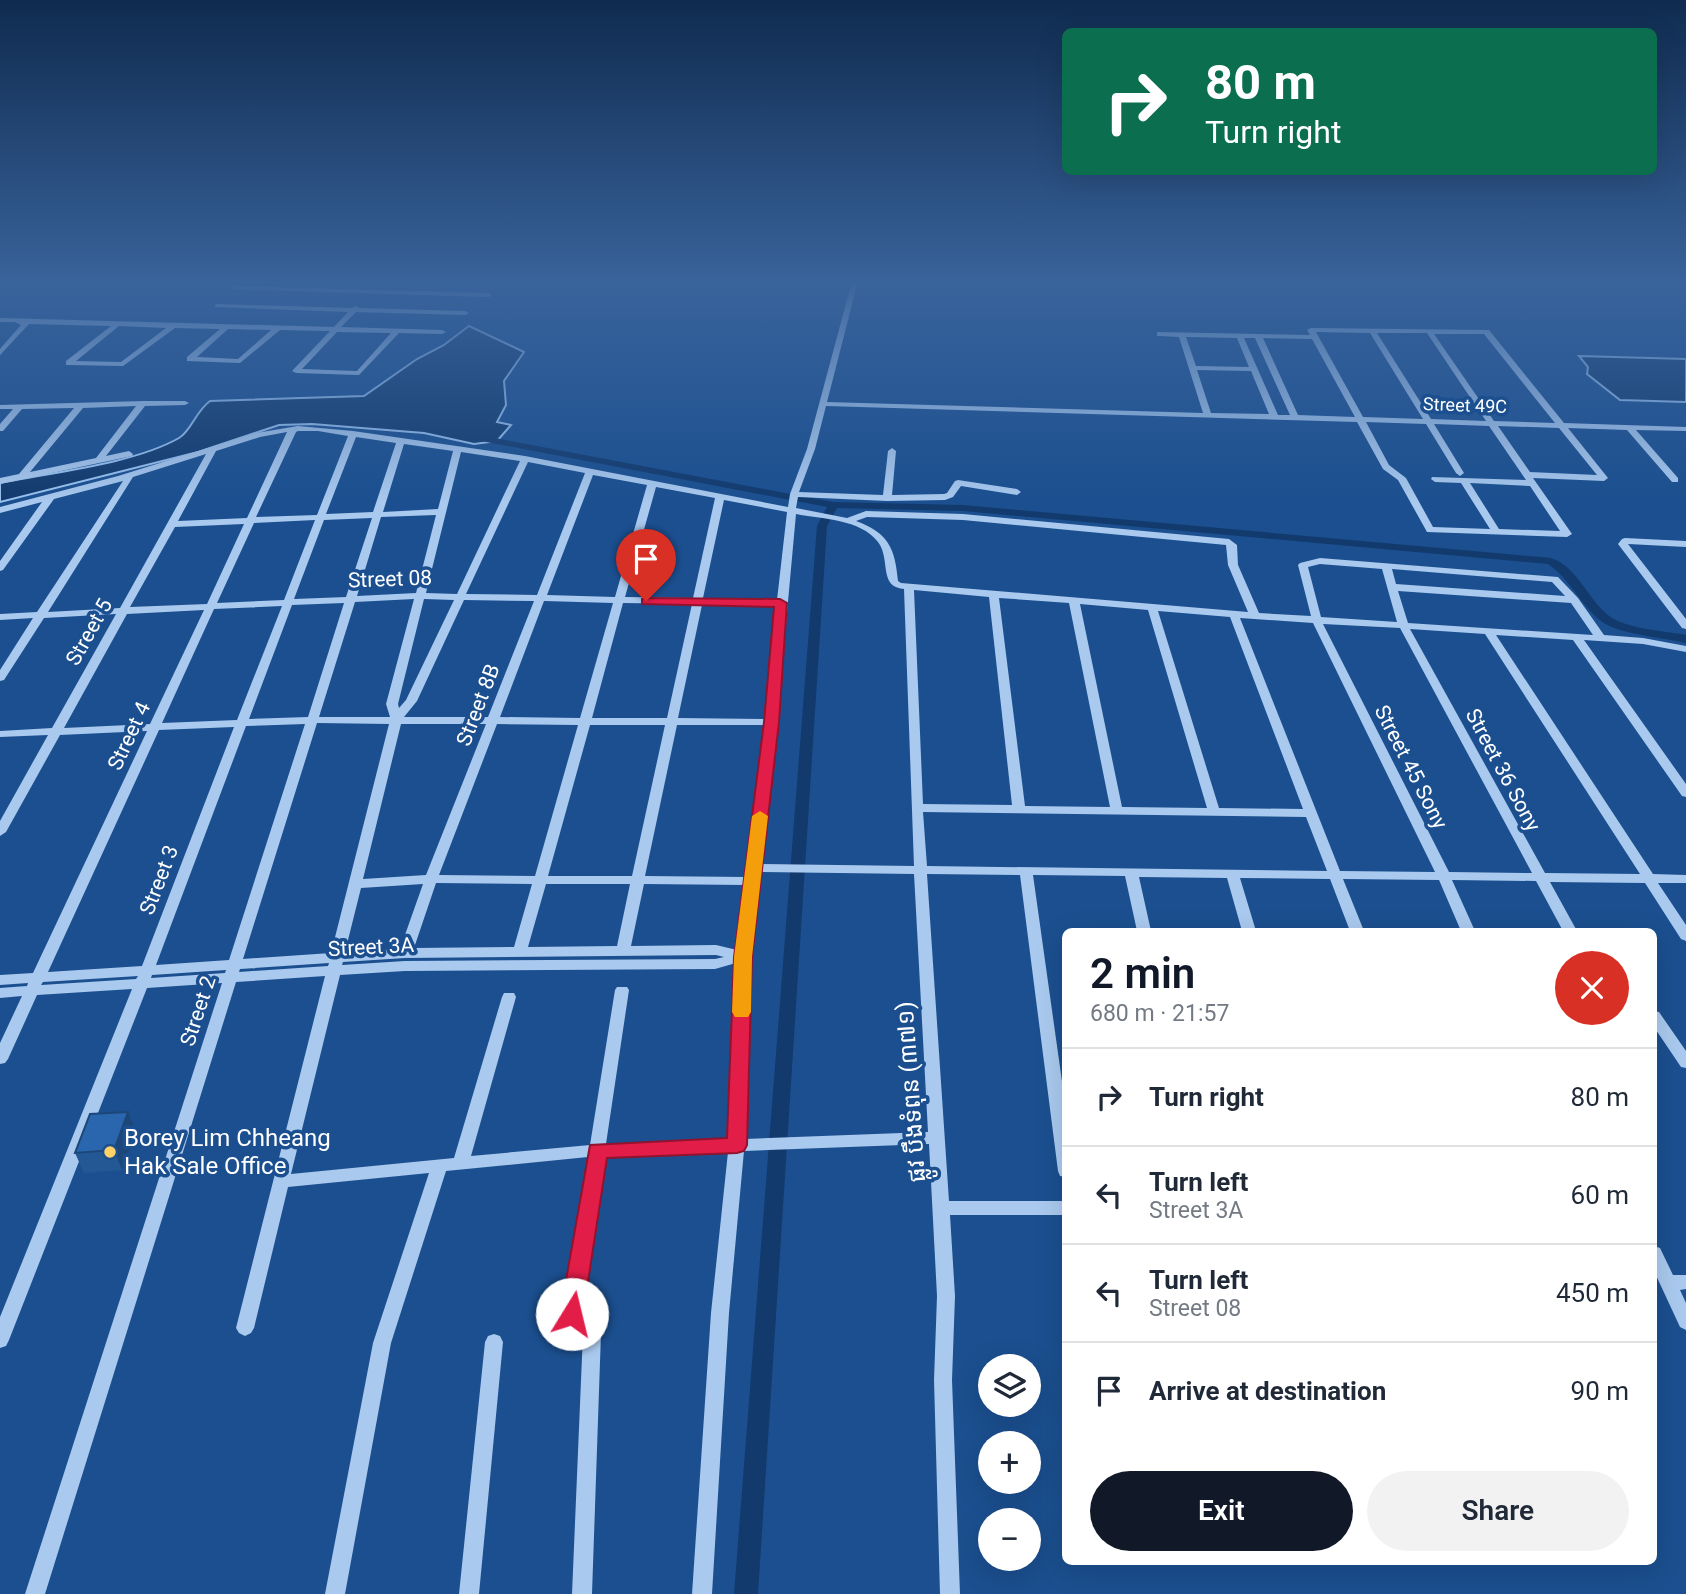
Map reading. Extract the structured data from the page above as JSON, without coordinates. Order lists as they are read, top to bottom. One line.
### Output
{"streets":{"street":["Street 49C","Street 08","Street 5","Street 8B","Street 4","Street 45 Sony","Street 36 Sony","Street 3","Street 3A","Street 2","ផ្លូវ បឹងទំពុន (៣៧១)"]},"crossings":[["Street 08","Street 5"],["Street 08","Street 8B"],["Street 08","Street 4"],["Street 08","Street 3"],["Street 08","Street 2"],["Street 8B","Street 3A"],["Street 4","Street 3A"],["Street 45 Sony","Street 36 Sony"],["Street 3","Street 3A"],["Street 3A","Street 2"]],"places":["Borey Lim Chheang Hak Sale Office"],"page":{"turn":["80 m","Turn right"],"heading":["2 min","680 m · 21:57"],"list":[{"name":"Turn right","value":"80 m"},{"name":"Turn left","note":"Street 3A","value":"60 m"},{"name":"Turn left","note":"Street 08","value":"450 m"},{"name":"Arrive at destination","value":"90 m"}],"map_buttons":["+","−"],"buttons":["Exit","Share"]}}
